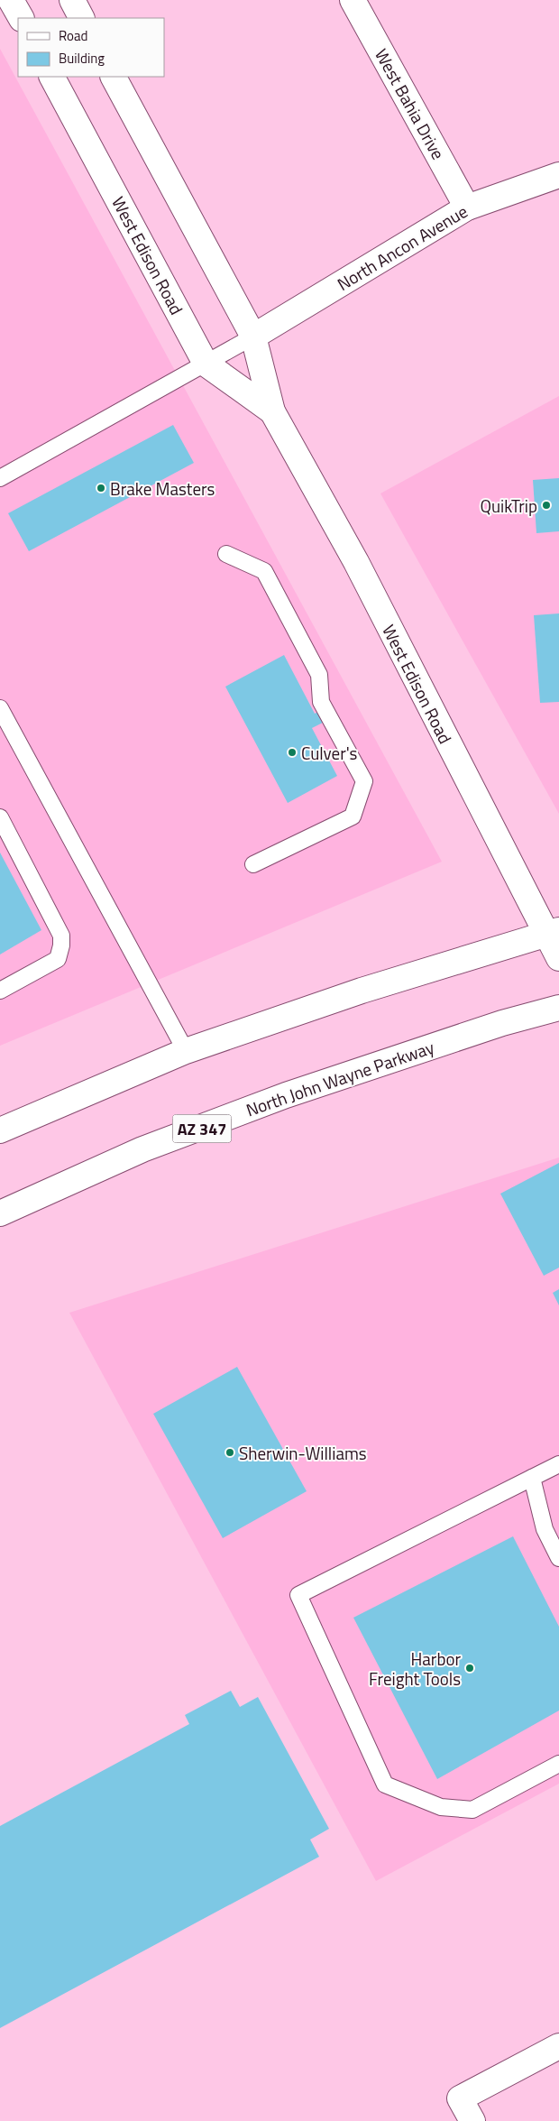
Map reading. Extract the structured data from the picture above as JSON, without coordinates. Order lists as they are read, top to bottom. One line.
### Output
{"streets":{"main road":["West Bahia Drive","North Ancon Avenue","West Edison Road","North John Wayne Parkway","AZ 347"]},"crossings":[["West Bahia Drive","North Ancon Avenue"],["North Ancon Avenue","West Edison Road"]],"places":["Brake Masters","QuikTrip","Culver's","Sherwin-Williams","Harbor Freight Tools"],"legend":["Road","Building"]}
